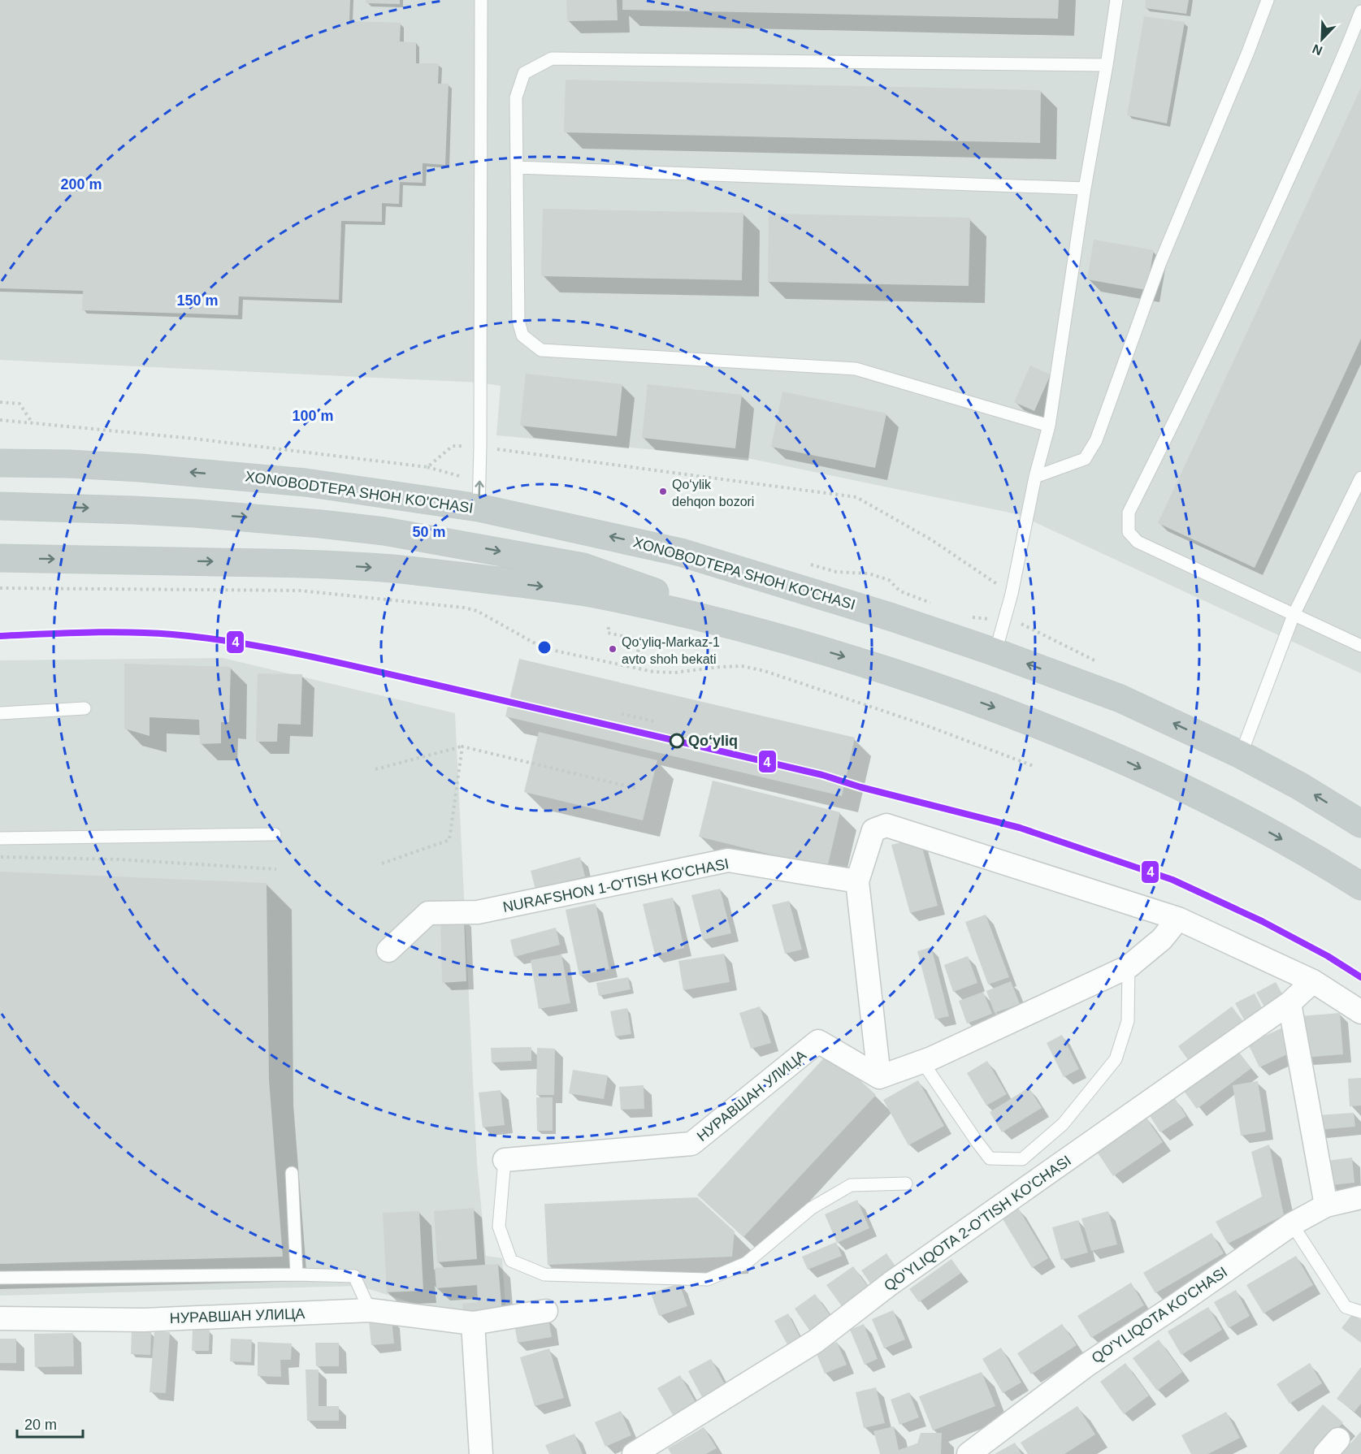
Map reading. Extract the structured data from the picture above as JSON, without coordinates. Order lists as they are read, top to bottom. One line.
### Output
{"streets":{"highway":["XONOBODTEPA SHOH KO'CHASI"],"street":["NURAFSHON 1-O'TISH KO'CHASI","НУРАВШАН УЛИЦА","QO'YLIQOTA 2-O'TISH KO'CHASI","QO'YLIQOTA KO'CHASI"]},"places":["Qo‘ylik dehqon bozori","Qoʻyliq-Markaz-1 avto shoh bekati","Qo‘yliq"],"lines":["transit line 4"],"scale_bar":"20 m","north":"bottom left","rings":["200 m","150 m","100 m","50 m"]}
